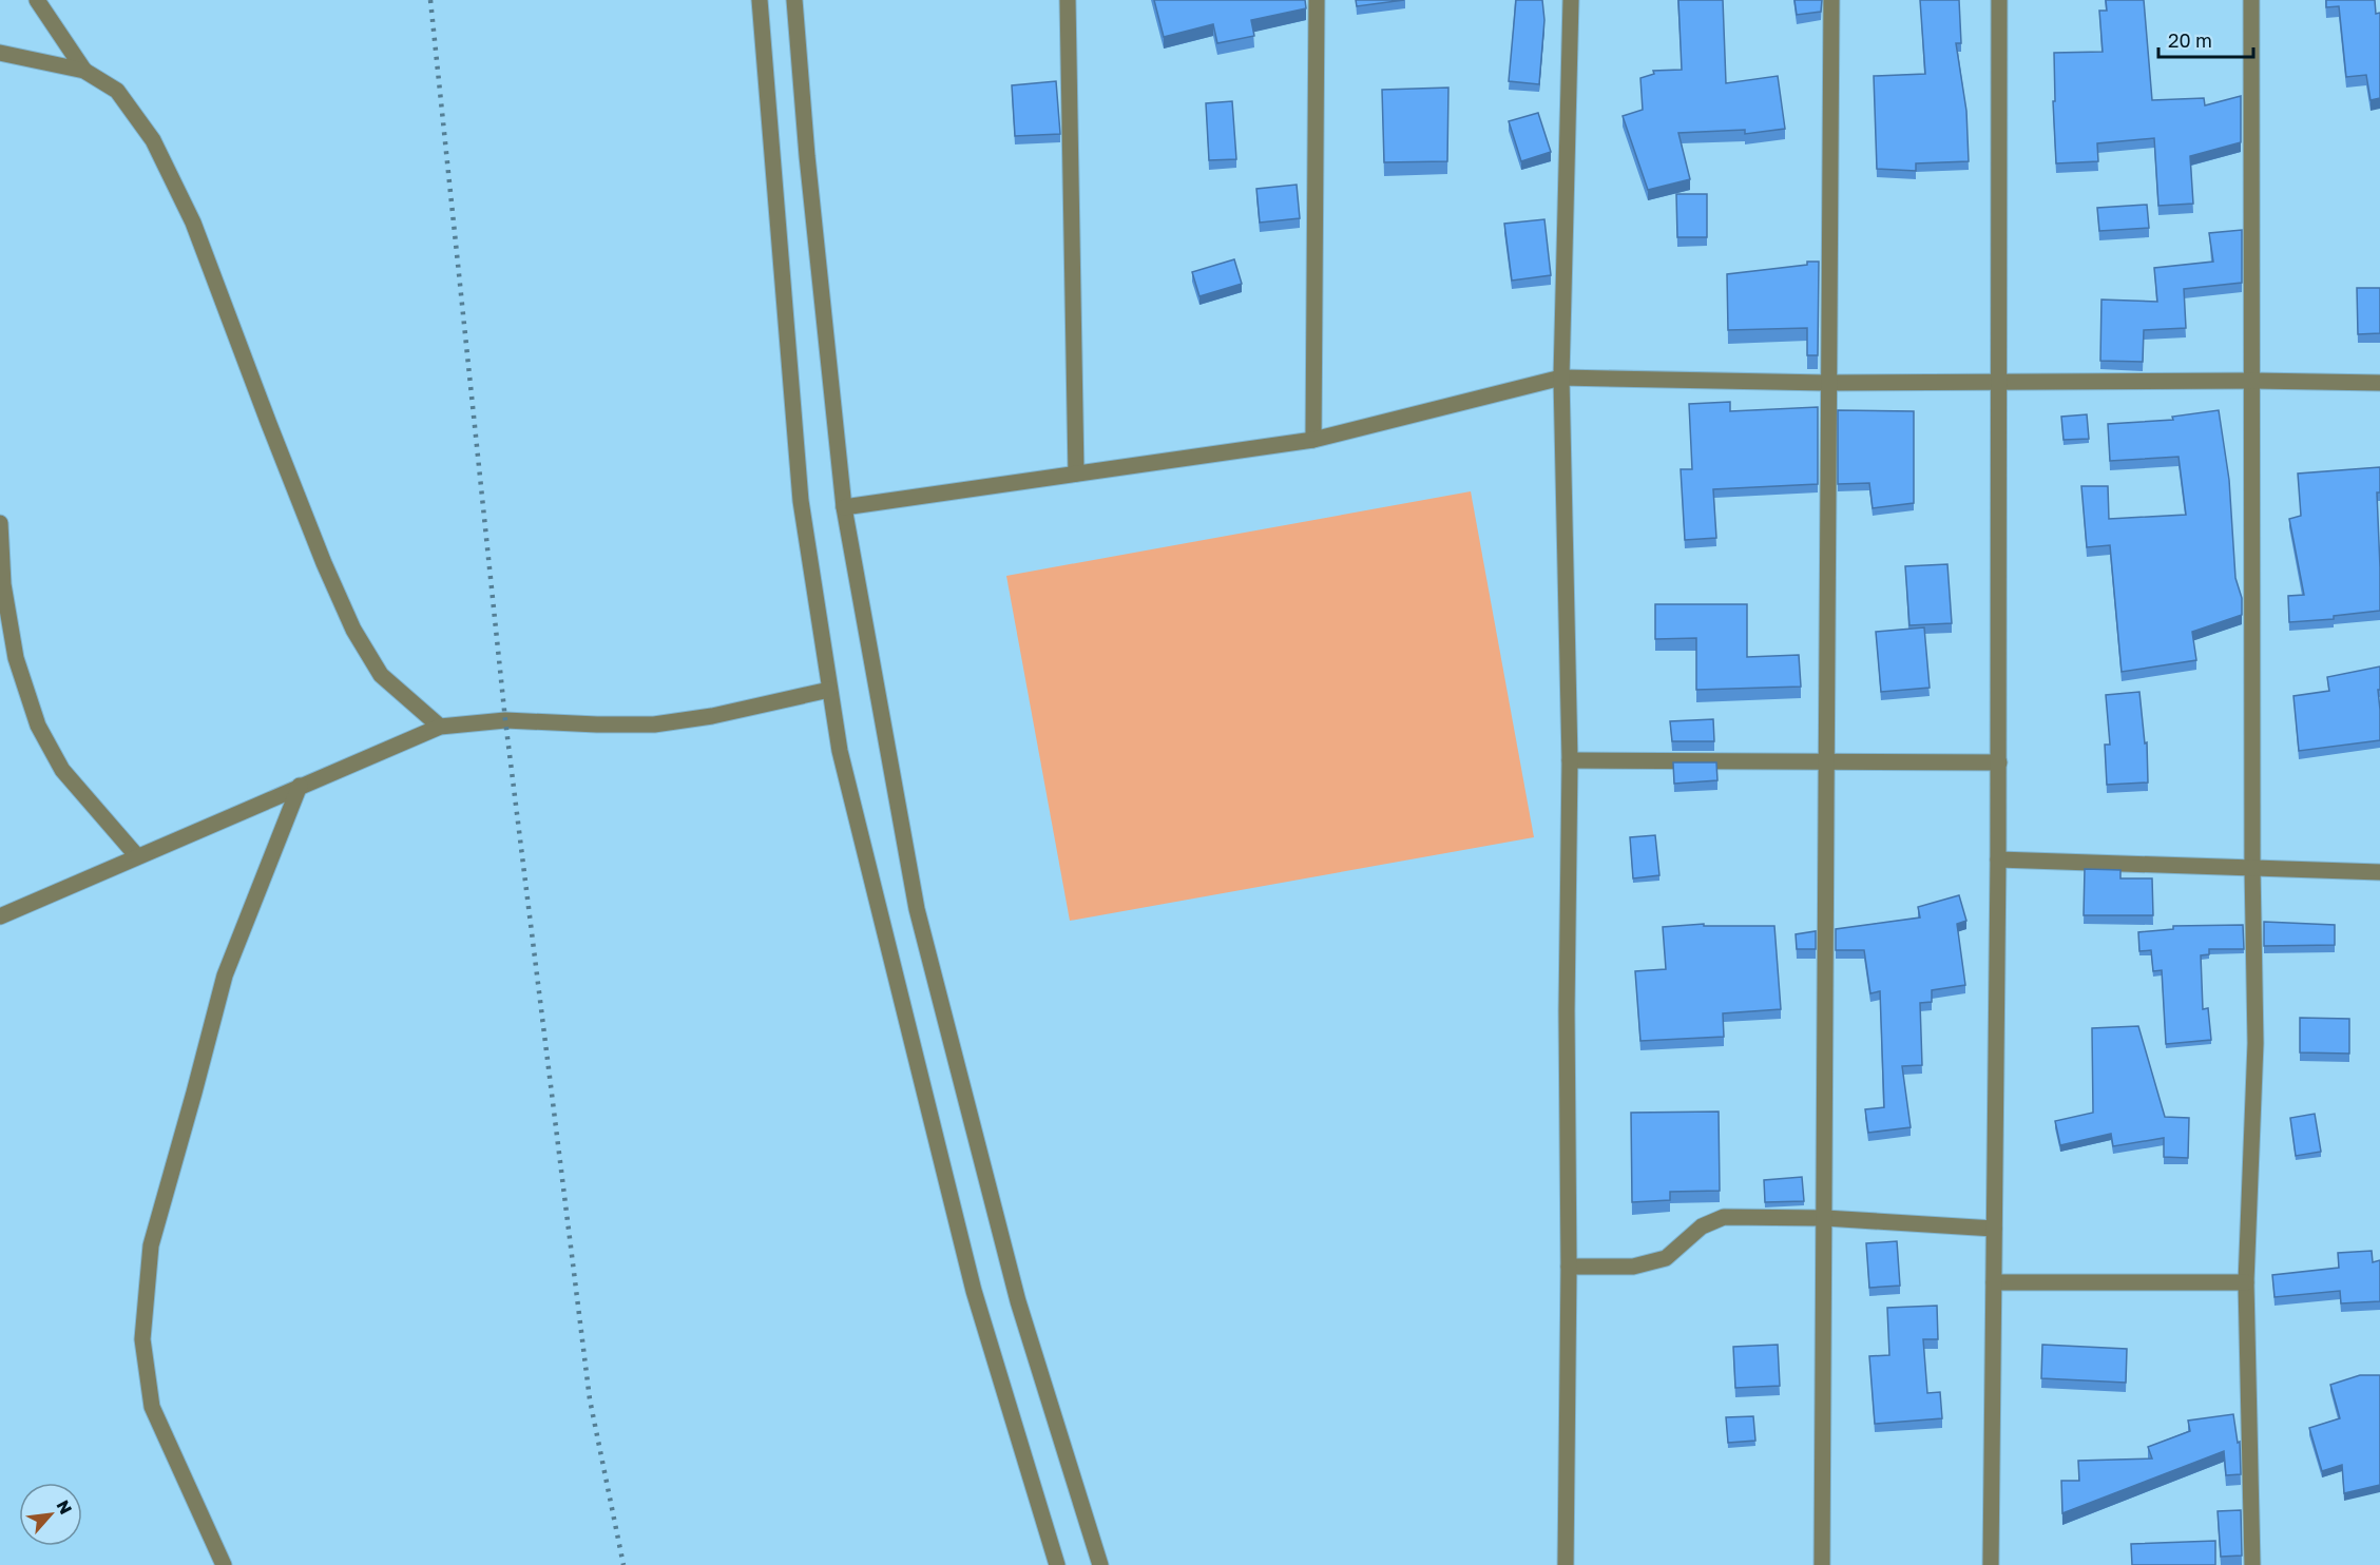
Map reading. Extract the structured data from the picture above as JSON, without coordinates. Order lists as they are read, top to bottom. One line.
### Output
{"scale_bar":"20 m","north":"top right"}
